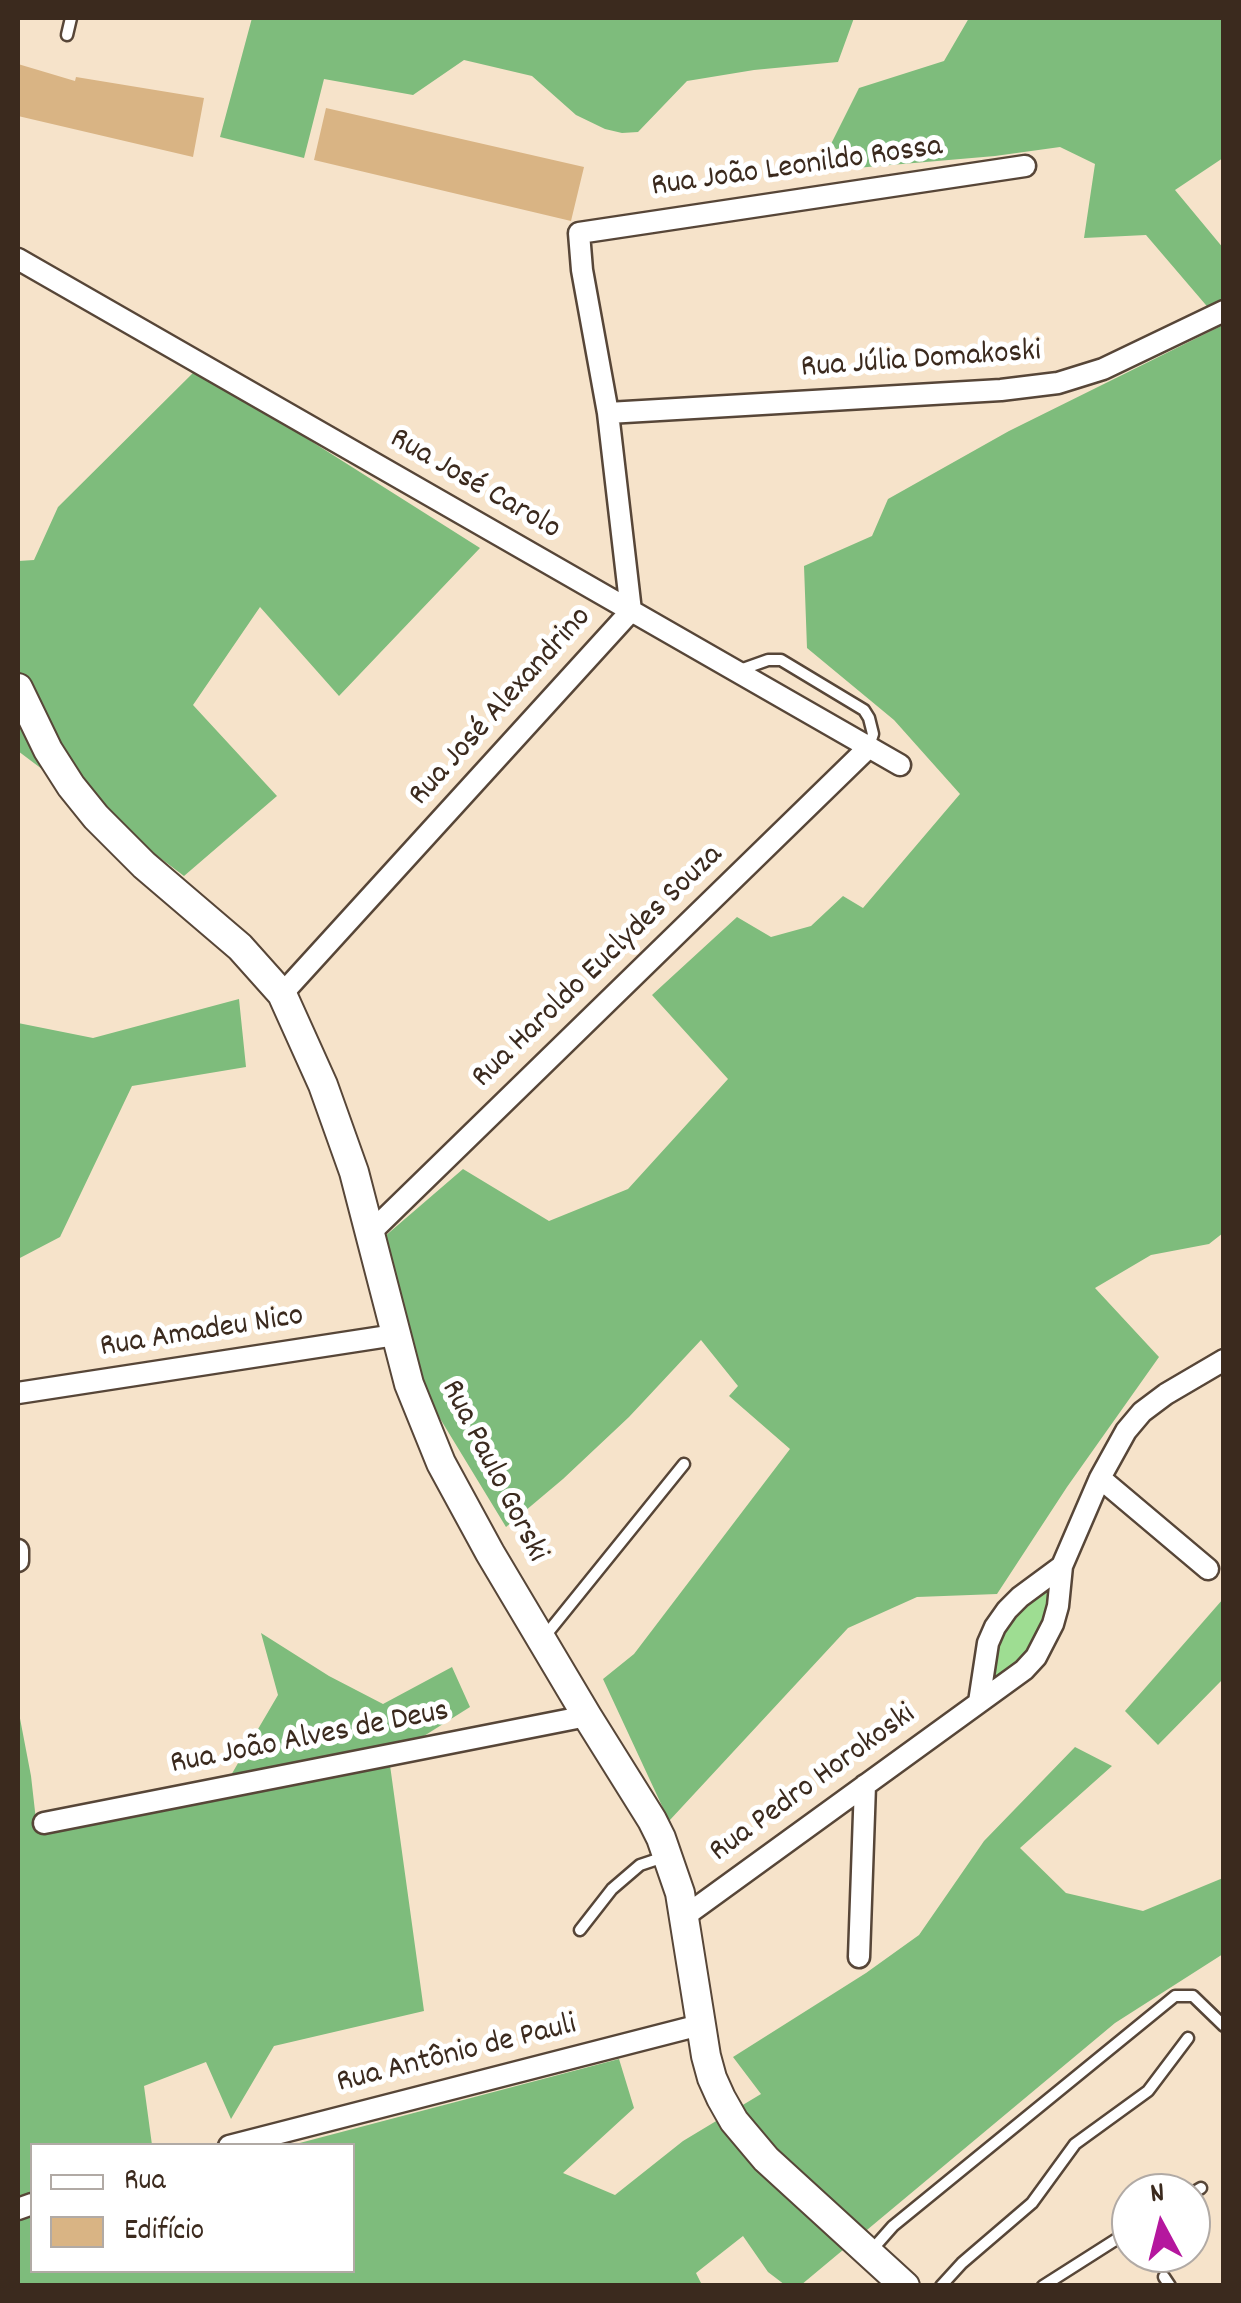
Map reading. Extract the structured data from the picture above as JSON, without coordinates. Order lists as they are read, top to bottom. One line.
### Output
{"streets":{"street":["Rua João Leonildo Rossa","Rua Júlia Domakoski","Rua José Carolo","Rua José Alexandrino","Rua Haroldo Euclydes Souza","Rua Amadeu Nico","Rua Paulo Gorski","Rua João Alves de Deus","Rua Pedro Horokoski","Rua Antônio de Pauli"]},"crossings":[["Rua João Leonildo Rossa","Rua José Alexandrino"],["Rua Júlia Domakoski","Rua José Alexandrino"],["Rua José Carolo","Rua José Alexandrino"],["Rua José Carolo","Rua Haroldo Euclydes Souza"],["Rua José Alexandrino","Rua Paulo Gorski"],["Rua Haroldo Euclydes Souza","Rua Paulo Gorski"],["Rua Amadeu Nico","Rua Paulo Gorski"],["Rua Paulo Gorski","Rua João Alves de Deus"],["Rua Paulo Gorski","Rua Pedro Horokoski"],["Rua Paulo Gorski","Rua Antônio de Pauli"]],"legend":["Rua","Edifício"],"north":"top"}
